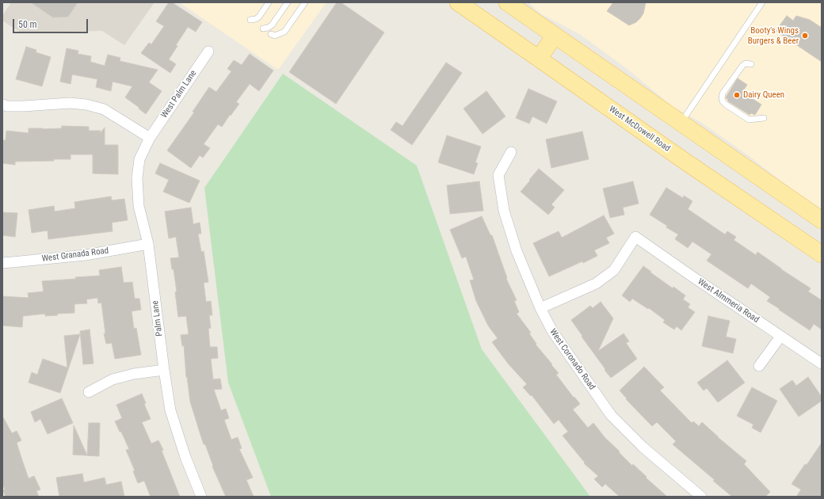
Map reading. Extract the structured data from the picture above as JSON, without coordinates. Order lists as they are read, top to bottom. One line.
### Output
{"streets":{"main road":["West McDowell Road"],"street":["West Palm Lane","West Granada Road","West Almmeria Road","Palm Lane","West Coronado Road"]},"crossings":[["West Palm Lane","Palm Lane"],["West Granada Road","Palm Lane"],["West Almmeria Road","West Coronado Road"]],"places":["Booty's Wings Burgers & Beer","Dairy Queen"],"scale_bar":"50 m"}
